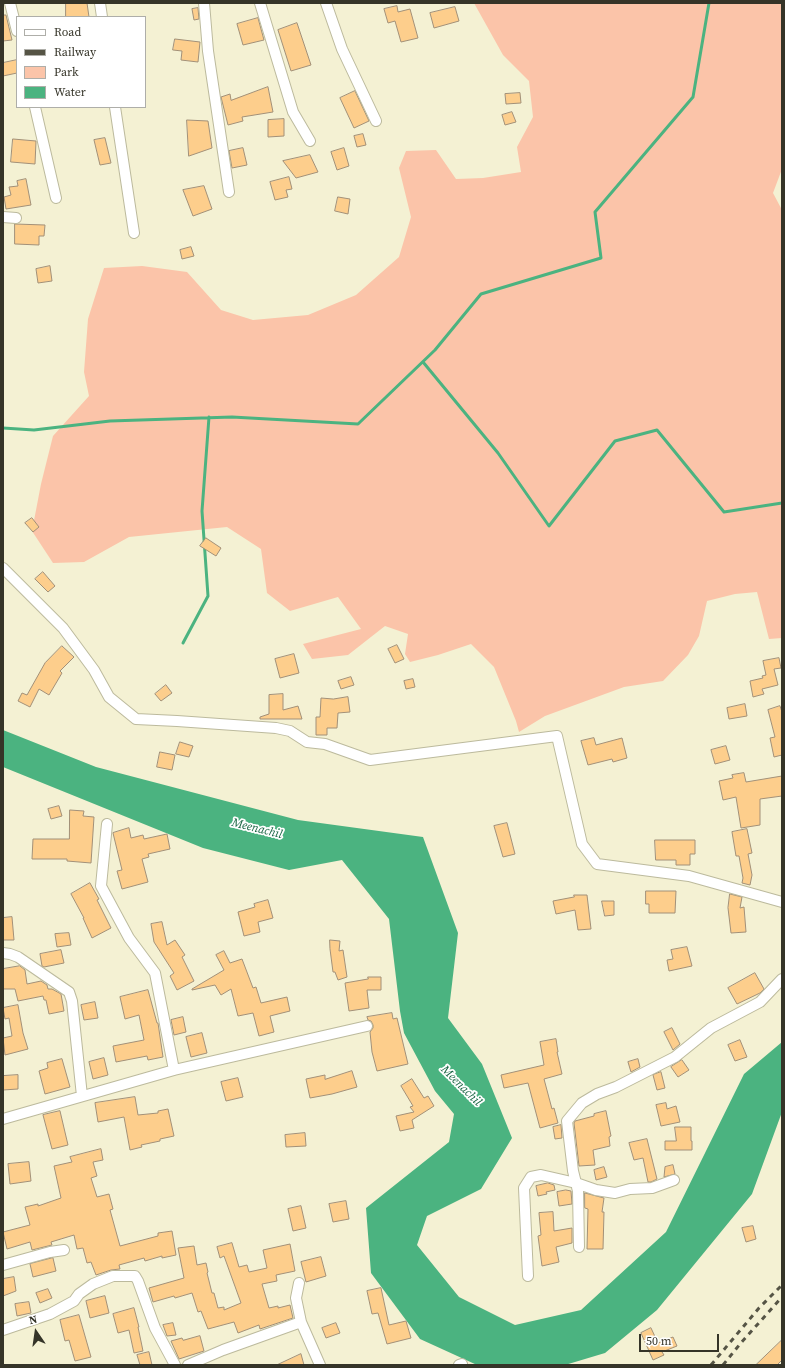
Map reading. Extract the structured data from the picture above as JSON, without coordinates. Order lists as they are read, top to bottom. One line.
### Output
{"water":["Meenachil"],"legend":["Road","Railway","Park","Water"],"scale_bar":"50 m","north":"top"}
